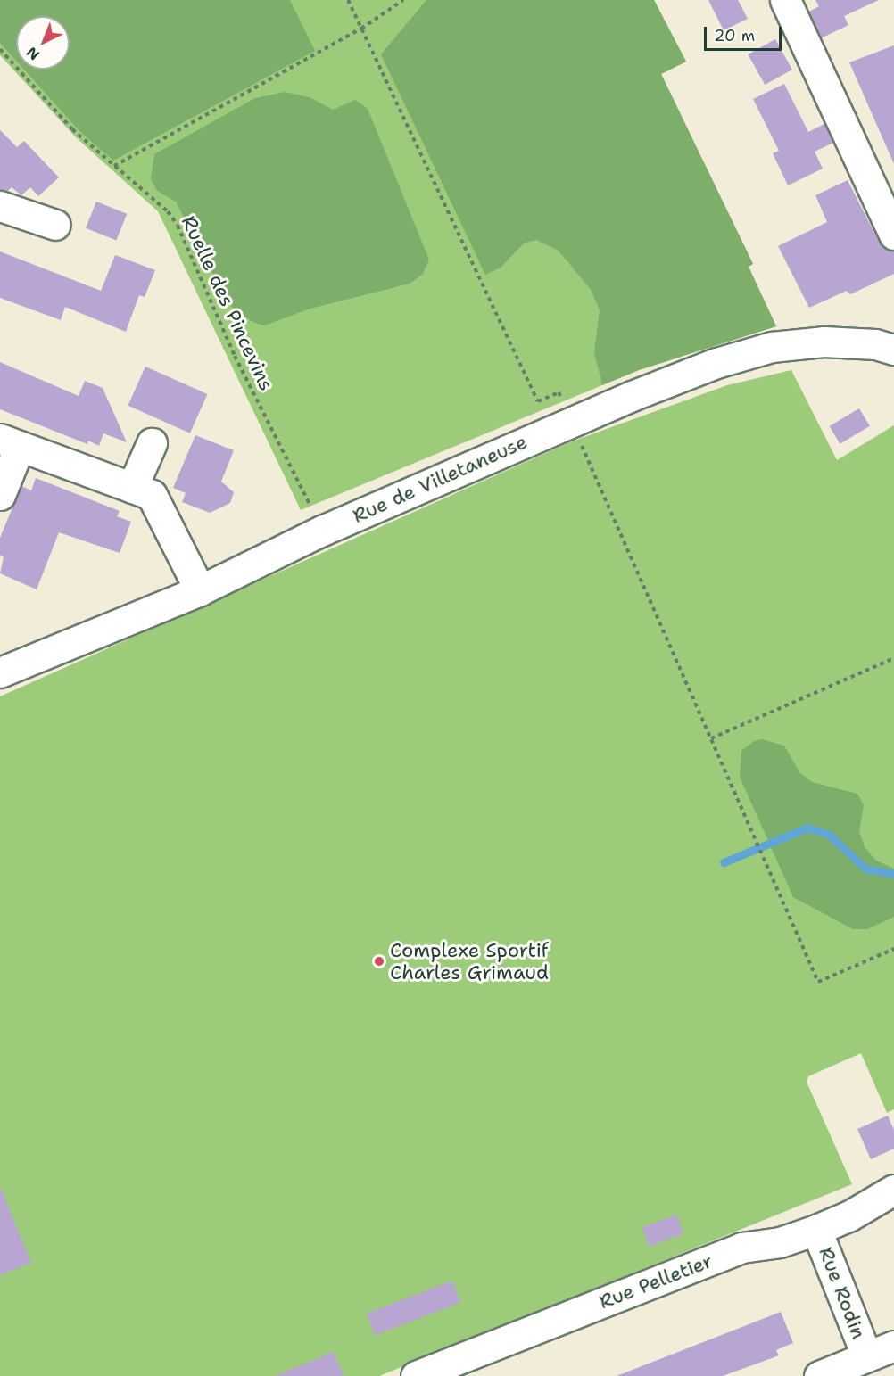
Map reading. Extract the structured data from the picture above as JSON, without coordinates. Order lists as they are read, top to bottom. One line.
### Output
{"streets":{"street":["Rue de Villetaneuse","Rue Pelletier","Rue Rodin"],"path":["Ruelle des Pincevins"]},"crossings":[["Ruelle des Pincevins","Rue de Villetaneuse"],["Rue Pelletier","Rue Rodin"]],"places":["Complexe Sportif Charles Grimaud"],"scale_bar":"20 m","north":"bottom left"}
